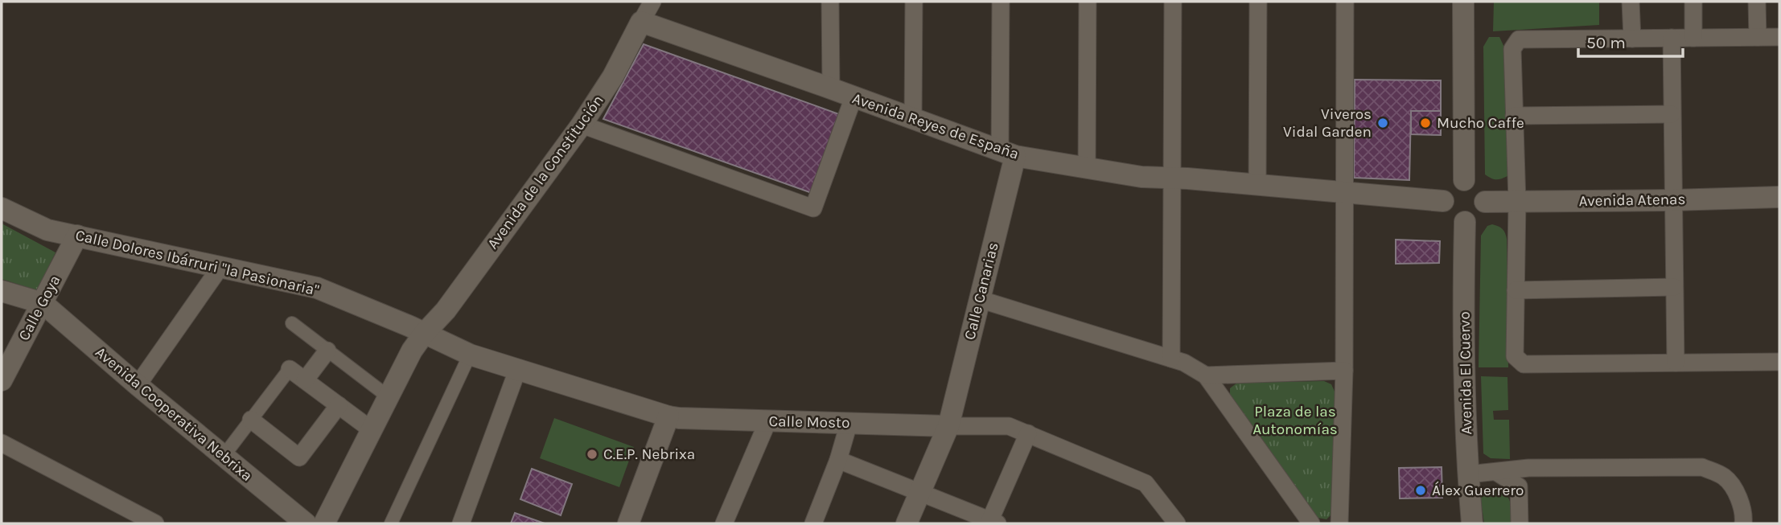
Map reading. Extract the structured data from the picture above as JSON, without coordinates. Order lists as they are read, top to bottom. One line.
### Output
{"streets":{"street":["Avenida Reyes de España","Avenida de la Constitución","Avenida Atenas","Calle Dolores Ibárruri \"la Pasionaria\"","Calle Canarias","Calle Goya","Avenida El Cuervo","Avenida Cooperativa Nebrixa","Calle Mosto"]},"crossings":[["Avenida Reyes de España","Avenida de la Constitución"],["Avenida Reyes de España","Avenida Atenas"],["Avenida Reyes de España","Calle Canarias"],["Avenida Reyes de España","Avenida El Cuervo"],["Avenida de la Constitución","Calle Dolores Ibárruri \"la Pasionaria\""],["Avenida de la Constitución","Calle Mosto"],["Avenida Atenas","Avenida El Cuervo"],["Calle Dolores Ibárruri \"la Pasionaria\"","Calle Goya"],["Calle Dolores Ibárruri \"la Pasionaria\"","Calle Mosto"],["Calle Canarias","Calle Mosto"],["Calle Goya","Avenida Cooperativa Nebrixa"]],"parks":["Plaza de las Autonomías"],"places":["Viveros Vidal Garden","Mucho Caffe","C.E.P. Nebrixa","Álex Guerrero"],"scale_bar":"50 m"}
